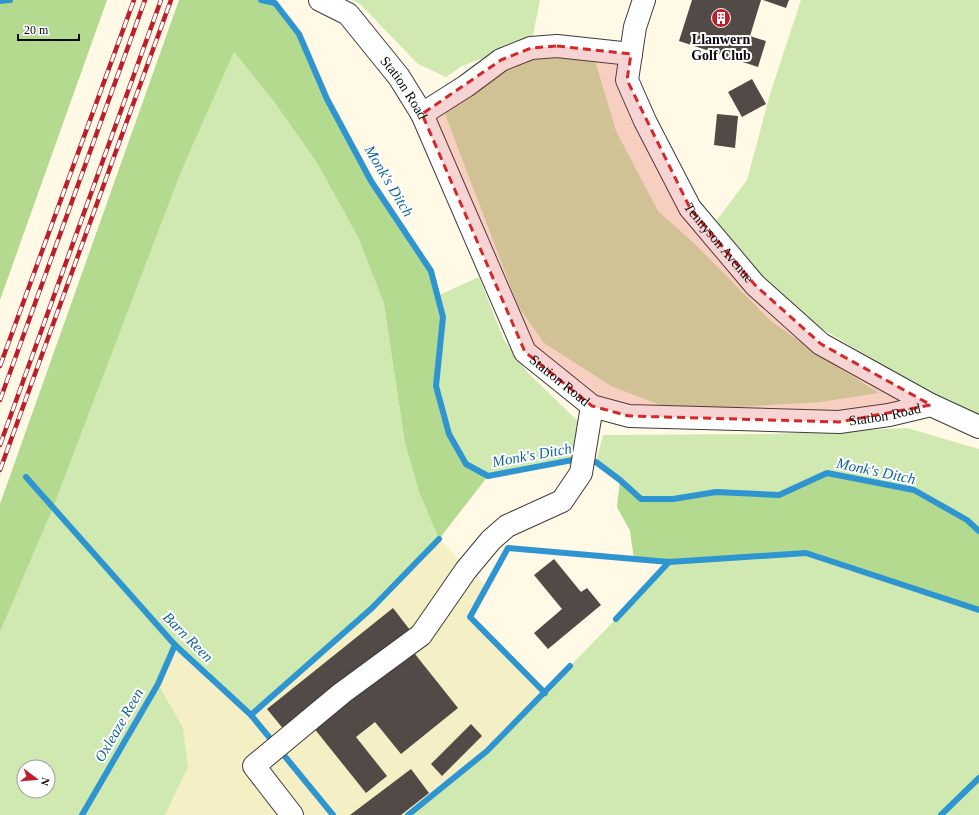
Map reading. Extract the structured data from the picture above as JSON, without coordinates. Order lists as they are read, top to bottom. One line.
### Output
{"streets":{"street":["Station Road","Tennyson Avenue"]},"crossings":[["Station Road","Tennyson Avenue"]],"water":["Monk's Ditch","Barn Reen","Oxleaze Reen"],"places":{"building":["Llanwern Golf Club"]},"scale_bar":"20 m","north":"right"}
